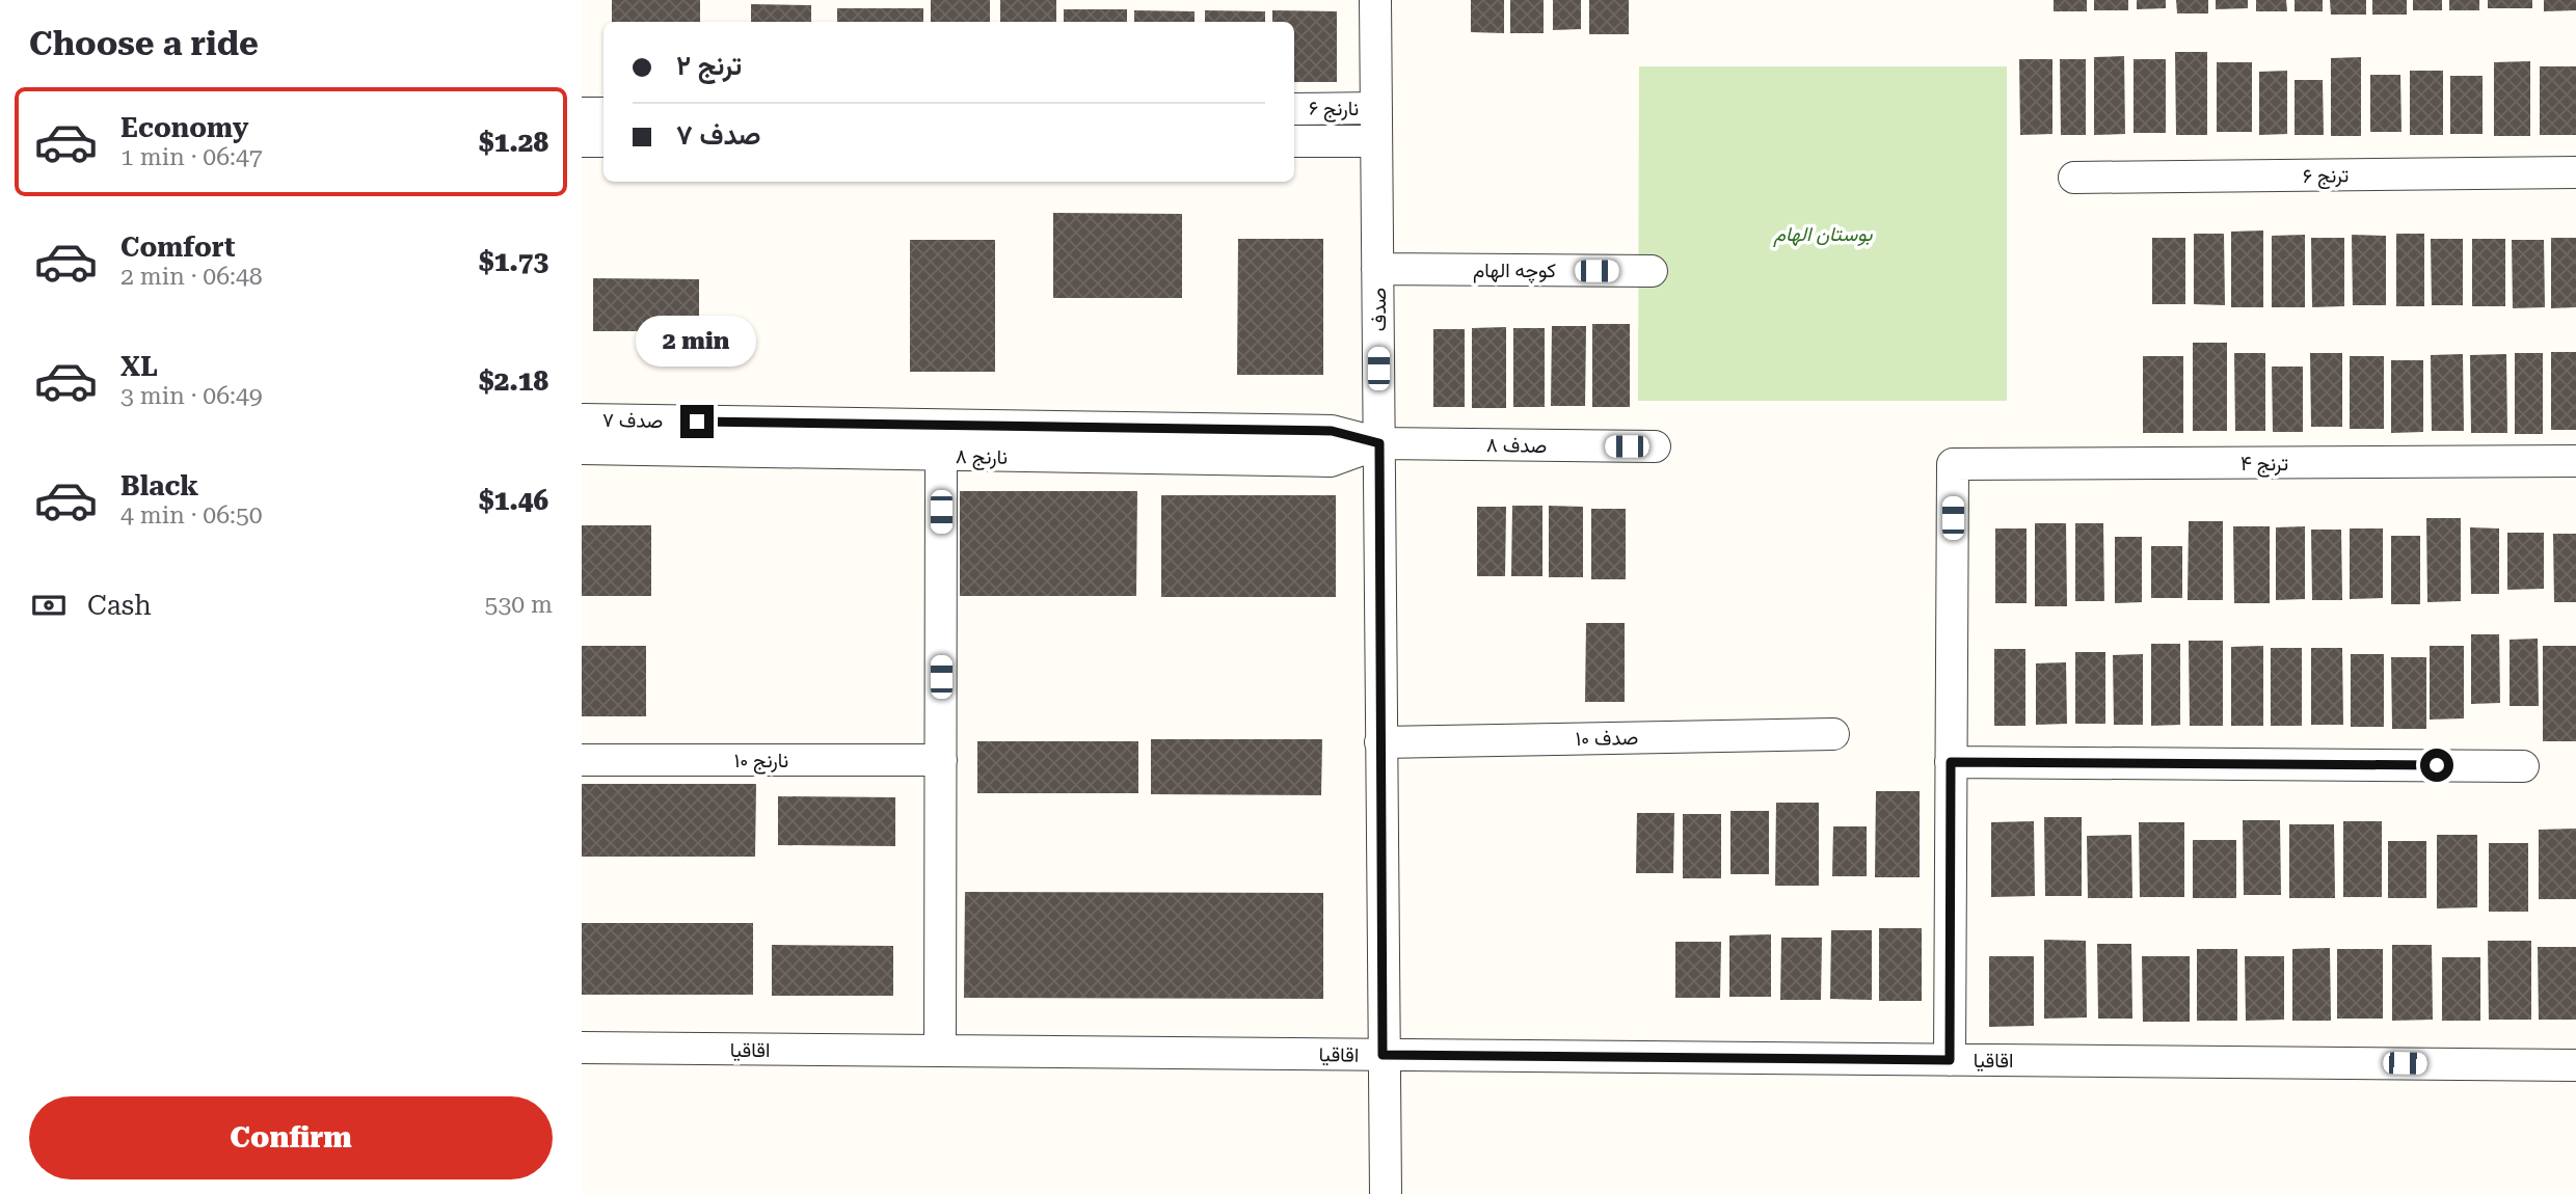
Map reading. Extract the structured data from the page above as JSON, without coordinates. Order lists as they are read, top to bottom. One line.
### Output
{"streets":{"street":["نارنج ۶","ترنج ۶","کوچه الهام","صدف","صدف ۷","صدف ۸","نارنج ۸","ترنج ۴","صدف ۱۰","نارنج ۱۰","اقاقیا"]},"crossings":[["نارنج ۶","صدف"],["کوچه الهام","صدف"],["صدف","صدف ۷"],["صدف","صدف ۸"],["صدف","نارنج ۸"],["صدف","صدف ۱۰"],["صدف","اقاقیا"],["صدف ۷","صدف ۸"],["صدف ۷","نارنج ۸"],["صدف ۸","نارنج ۸"]],"parks":["بوستان الهام"],"page":{"heading":"Choose a ride","banner":["ترنج ۲","صدف ۷"],"list":[{"name":"Economy","note":"1 min · 06:47","value":"$1.28"},{"name":"Comfort","note":"2 min · 06:48","value":"$1.73"},{"name":"XL","note":"3 min · 06:49","value":"$2.18"},{"name":"Black","note":"4 min · 06:50","value":"$1.46"}],"bubble":"2 min","pay":["Cash","530 m"],"buttons":"Confirm"}}
